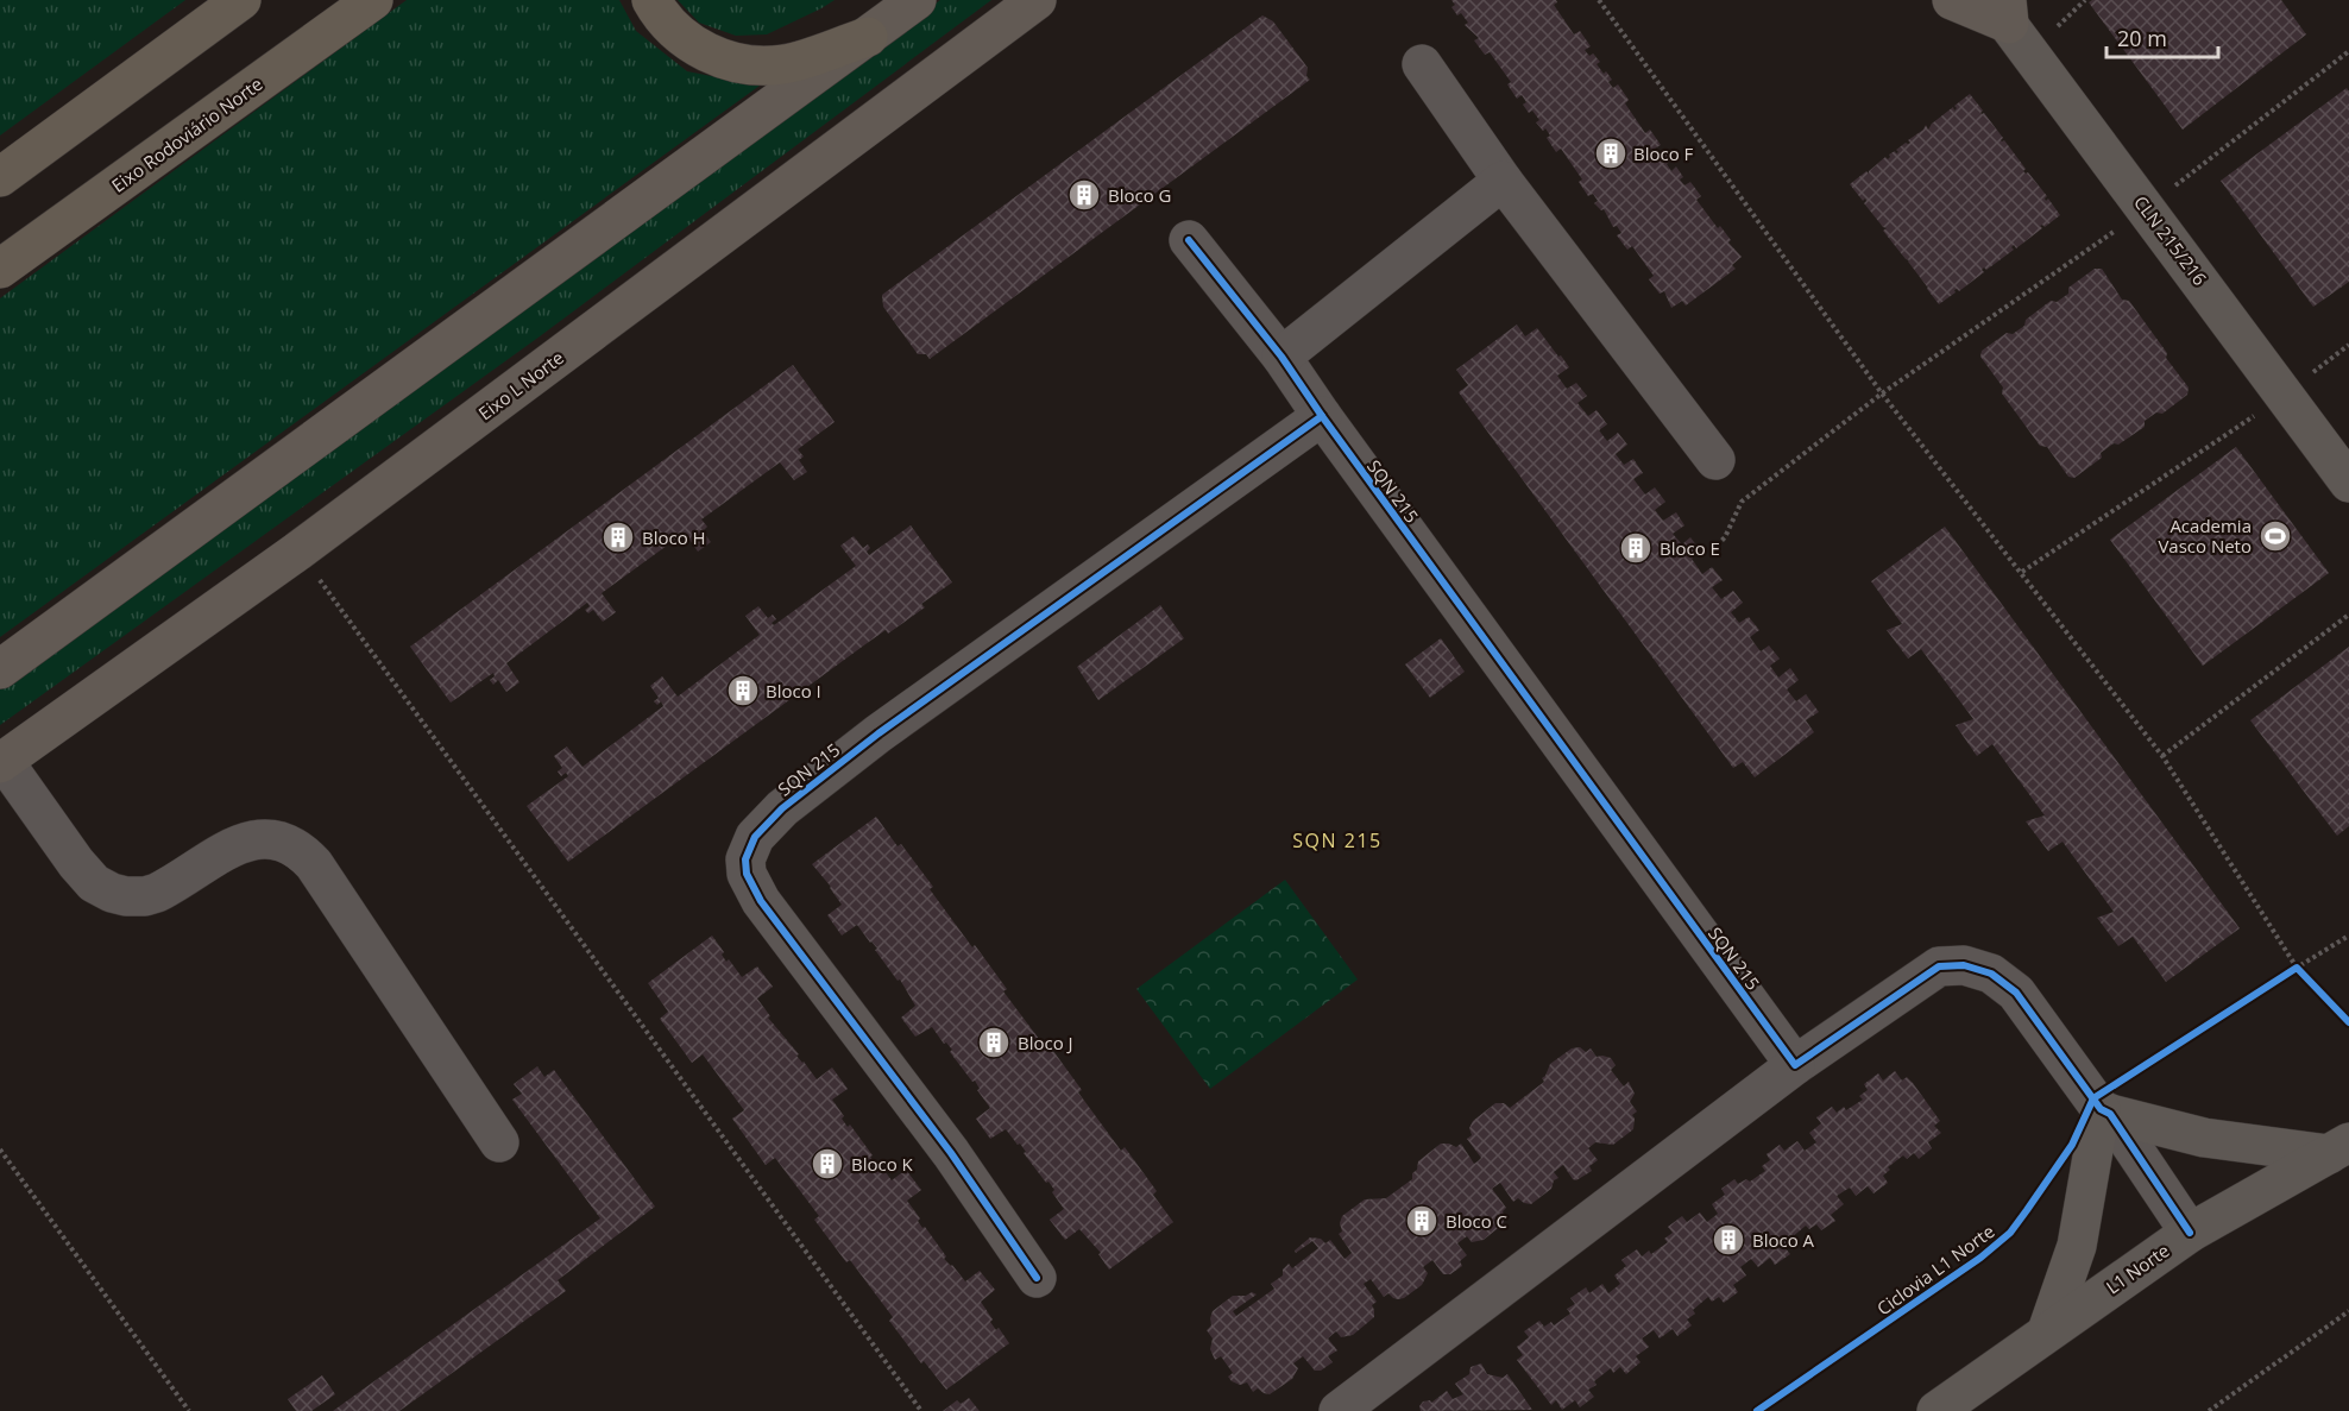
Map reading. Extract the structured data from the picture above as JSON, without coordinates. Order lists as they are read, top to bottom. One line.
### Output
{"streets":{"highway":["Eixo Rodoviário Norte"],"main road":["Eixo L Norte"],"street":["CLN 215/216","SQN 215","L1 Norte"],"cycle path":["Ciclovia L1 Norte"]},"districts":["SQN 215"],"places":{"building":["Bloco F","Bloco G","Bloco H","Bloco E","Bloco I","Bloco J","Bloco K","Bloco C","Bloco A"],"sports":["Academia Vasco Neto"]},"scale_bar":"20 m"}
